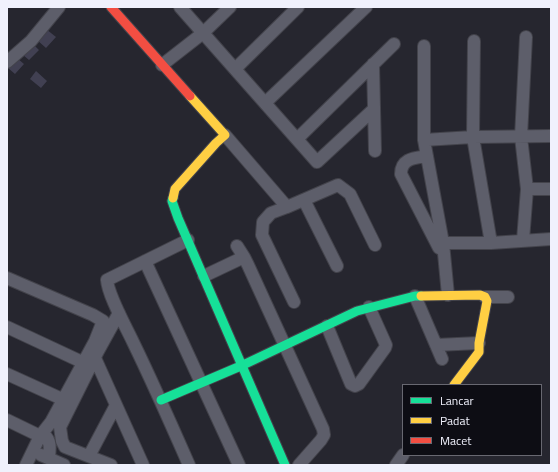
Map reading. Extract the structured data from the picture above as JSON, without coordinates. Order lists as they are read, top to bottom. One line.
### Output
{"legend":["Lancar","Padat","Macet"]}
